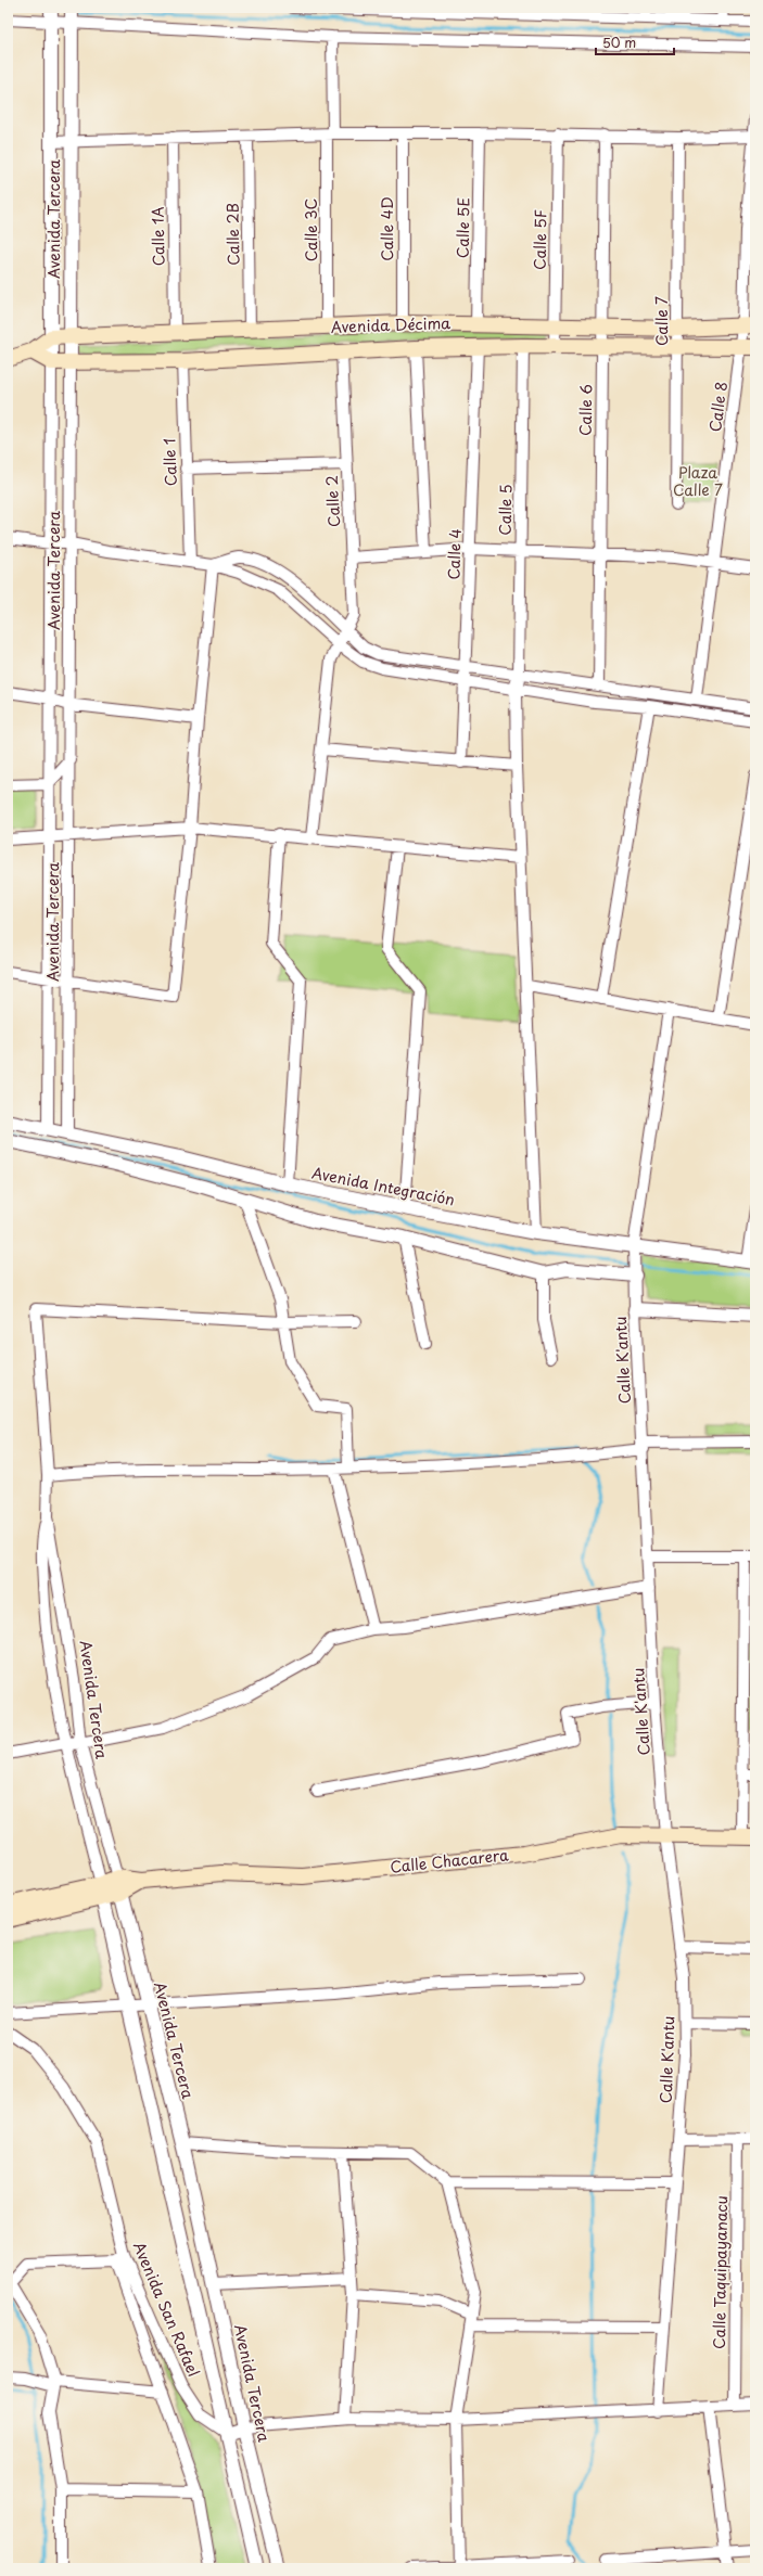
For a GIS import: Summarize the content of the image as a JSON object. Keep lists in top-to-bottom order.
{
  "streets": {
    "main road": ["Avenida Décima", "Calle Chacarera"],
    "street": [
      "Avenida Tercera",
      "Calle 5E",
      "Calle 4D",
      "Calle 3C",
      "Calle 2B",
      "Calle 1A",
      "Calle 5F",
      "Calle 7",
      "Calle 8",
      "Calle 6",
      "Calle 1",
      "Calle 2",
      "Calle 5",
      "Calle 4",
      "Avenida Integración",
      "Calle K'antu",
      "Calle Taquipayanacu",
      "Avenida San Rafael"
    ]
  },
  "crossings": [
    ["Avenida Tercera", "Avenida Décima"],
    ["Avenida Tercera", "Avenida Integración"],
    ["Avenida Tercera", "Avenida San Rafael"],
    ["Calle 5E", "Avenida Décima"],
    ["Calle 4D", "Avenida Décima"],
    ["Calle 3C", "Avenida Décima"],
    ["Calle 2B", "Avenida Décima"],
    ["Calle 1A", "Avenida Décima"],
    ["Calle 5F", "Avenida Décima"],
    ["Calle 7", "Avenida Décima"],
    ["Avenida Décima", "Calle 8"],
    ["Avenida Décima", "Calle 6"],
    ["Avenida Décima", "Calle 1"],
    ["Avenida Décima", "Calle 2"],
    ["Avenida Décima", "Calle 5"],
    ["Avenida Décima", "Calle 4"],
    ["Avenida Integración", "Calle K'antu"],
    ["Calle K'antu", "Calle Chacarera"]
  ],
  "parks": ["Plaza Calle 7"],
  "scale_bar": "50 m"
}
